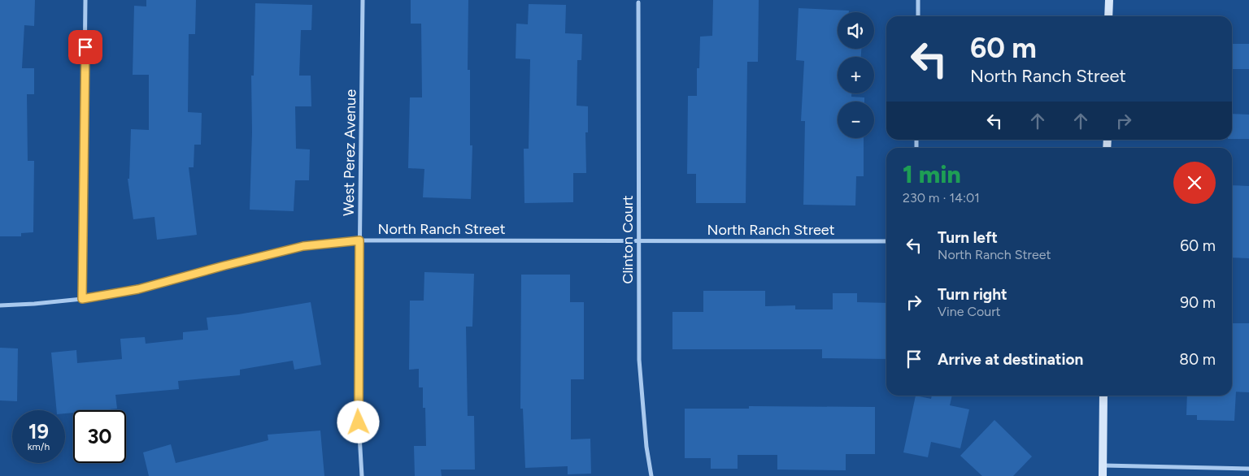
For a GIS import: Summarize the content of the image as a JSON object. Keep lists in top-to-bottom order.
{
  "streets": {
    "street": ["West Perez Avenue", "North Ranch Street", "Clinton Court"]
  },
  "crossings": [
    ["West Perez Avenue", "North Ranch Street"],
    ["North Ranch Street", "Clinton Court"]
  ],
  "page": {
    "map_buttons": ["+", "−"],
    "turn": ["60 m", "North Ranch Street"],
    "heading": ["1 min", "230 m · 14:01"],
    "list": [
      {
        "name": "Turn left",
        "note": "North Ranch Street",
        "value": "60 m"
      },
      {
        "name": "Turn right",
        "note": "Vine Court",
        "value": "90 m"
      },
      {
        "name": "Arrive at destination",
        "value": "80 m"
      }
    ],
    "speed": "19 km/h",
    "limit": "30"
  }
}
